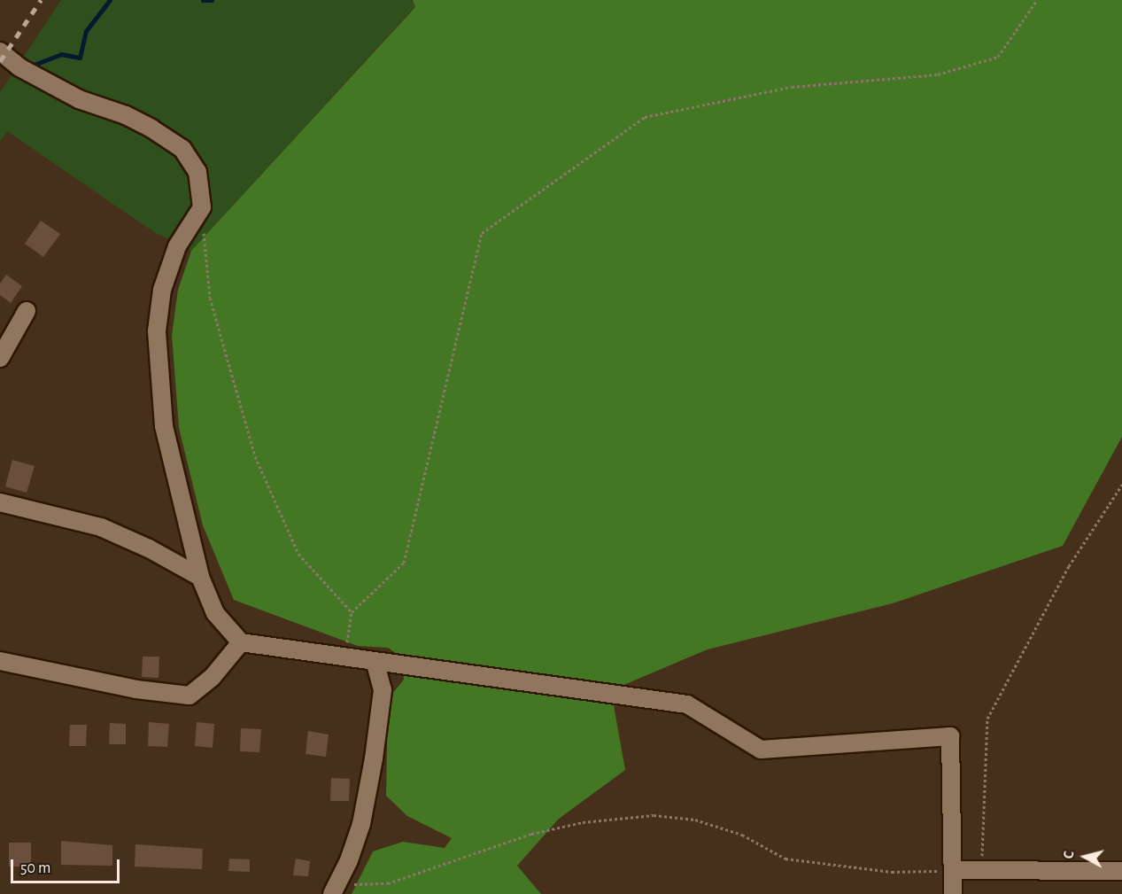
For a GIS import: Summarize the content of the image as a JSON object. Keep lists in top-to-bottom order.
{
  "scale_bar": "50 m",
  "north": "left"
}
